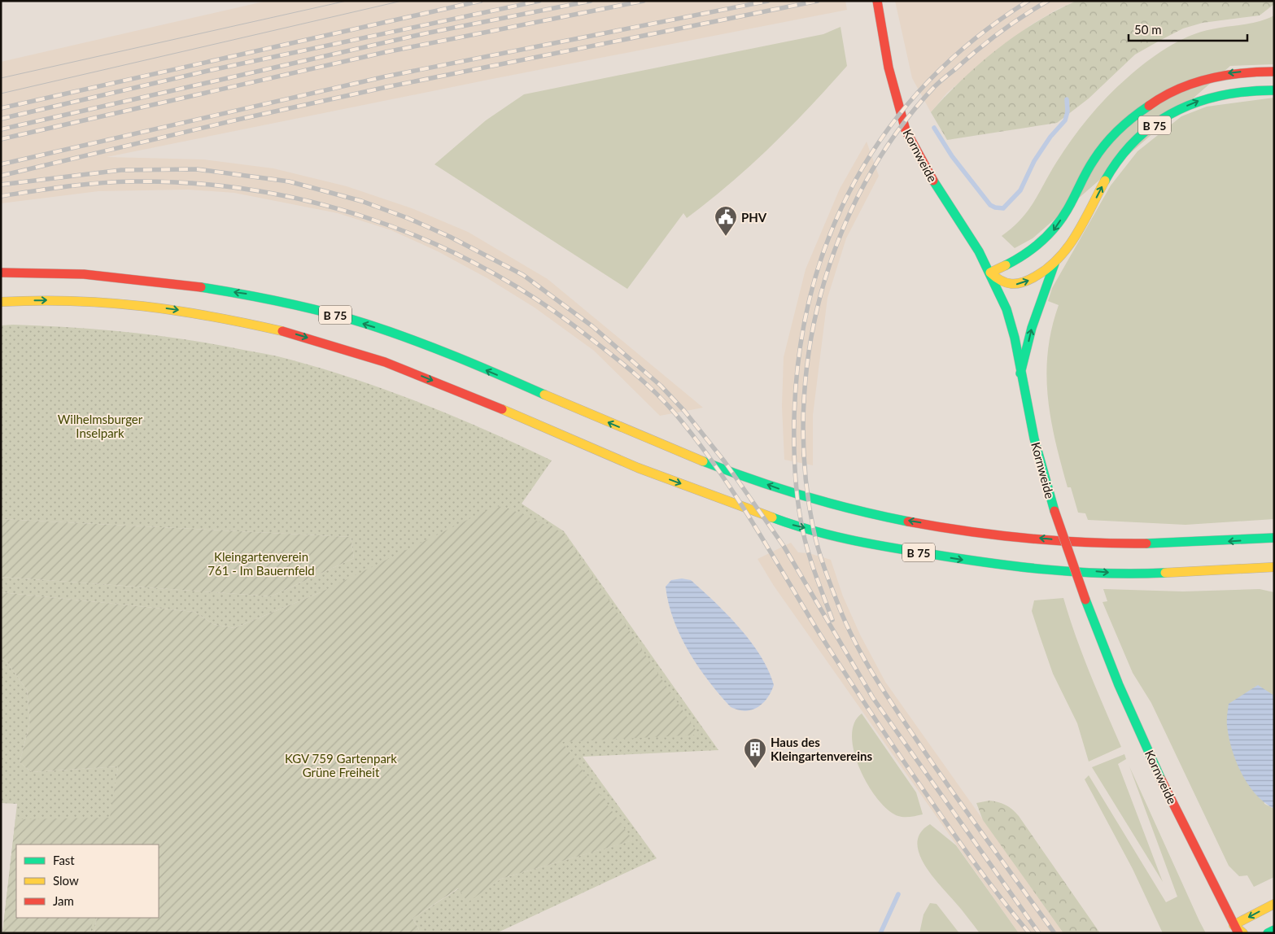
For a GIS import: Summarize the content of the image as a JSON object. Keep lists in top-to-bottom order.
{
  "streets": {
    "main road": ["B 75", "Kornweide"]
  },
  "crossings": [
    ["B 75", "Kornweide"]
  ],
  "parks": ["Wilhelmsburger Inselpark", "Kleingartenverein 761 - Im Bauernfeld", "KGV 759 Gartenpark Grüne Freiheit"],
  "places": {
    "public building": ["PHV"],
    "building": ["Haus des Kleingartenvereins"]
  },
  "legend": ["Fast", "Slow", "Jam"],
  "scale_bar": "50 m"
}
